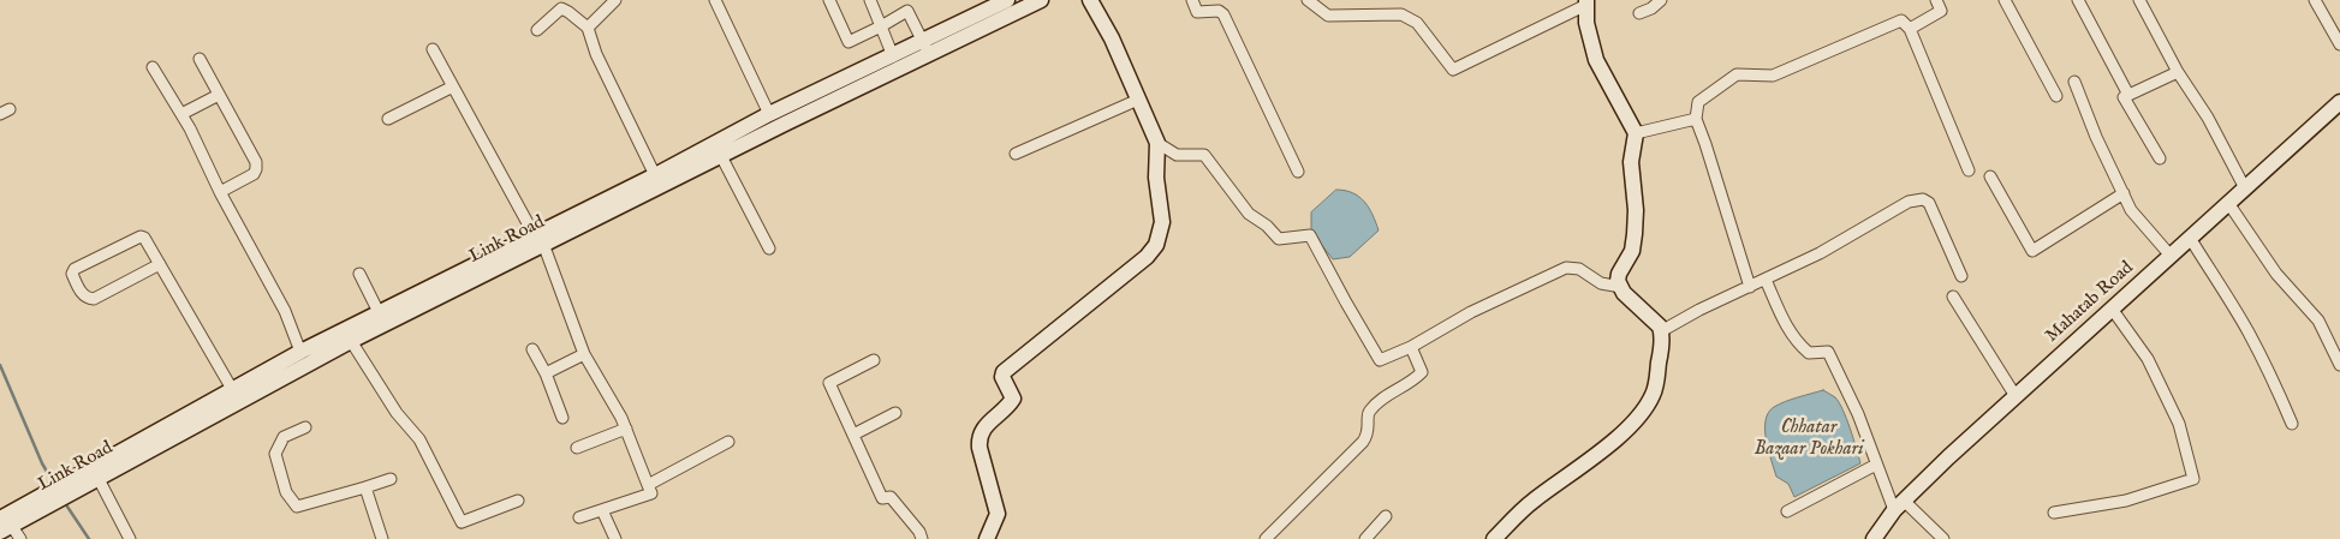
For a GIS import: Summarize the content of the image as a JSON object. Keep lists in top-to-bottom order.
{
  "streets": {
    "main road": ["Link Road", "Mahatab Road"]
  },
  "water": ["Chhatar Bazaar Pokhari"]
}
